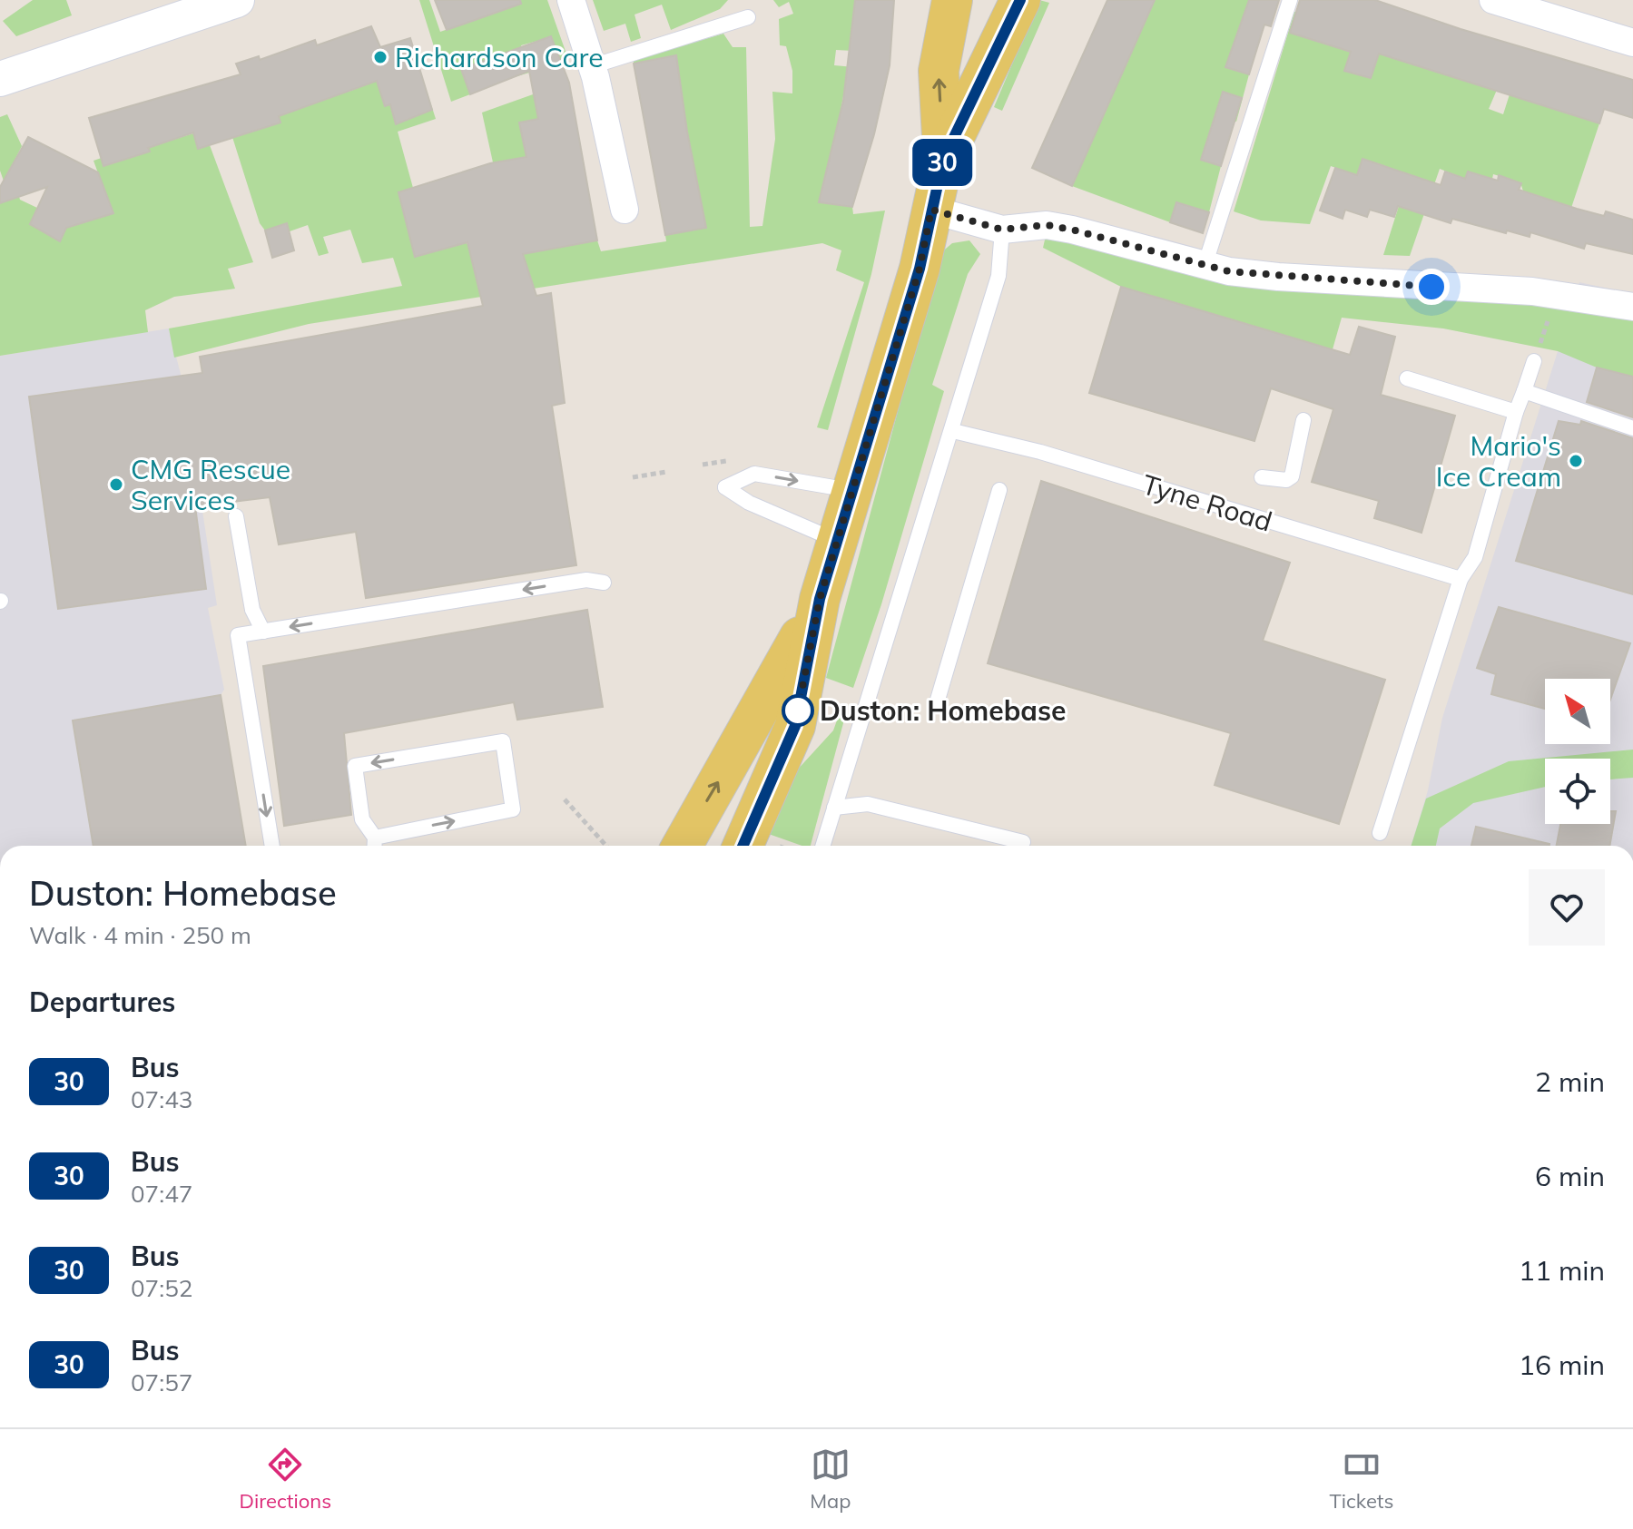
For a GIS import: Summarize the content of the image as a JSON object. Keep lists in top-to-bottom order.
{
  "streets": {
    "lane": ["Tyne Road"]
  },
  "places": [
    "Richardson Care",
    "Mario's Ice Cream",
    "CMG Rescue Services",
    "Duston: Homebase"
  ],
  "lines": ["bus line 30"],
  "north": "top left",
  "page": {
    "on_map": "30",
    "heading": [
      ["Duston: Homebase", "Walk · 4 min · 250 m"],
      "Departures"
    ],
    "list": [
      {
        "mark": "30",
        "name": "Bus",
        "note": "07:43",
        "value": "2 min"
      },
      {
        "mark": "30",
        "name": "Bus",
        "note": "07:47",
        "value": "6 min"
      },
      {
        "mark": "30",
        "name": "Bus",
        "note": "07:52",
        "value": "11 min"
      },
      {
        "mark": "30",
        "name": "Bus",
        "note": "07:57",
        "value": "16 min"
      }
    ],
    "tabs": ["Directions", "Map", "Tickets"]
  }
}
